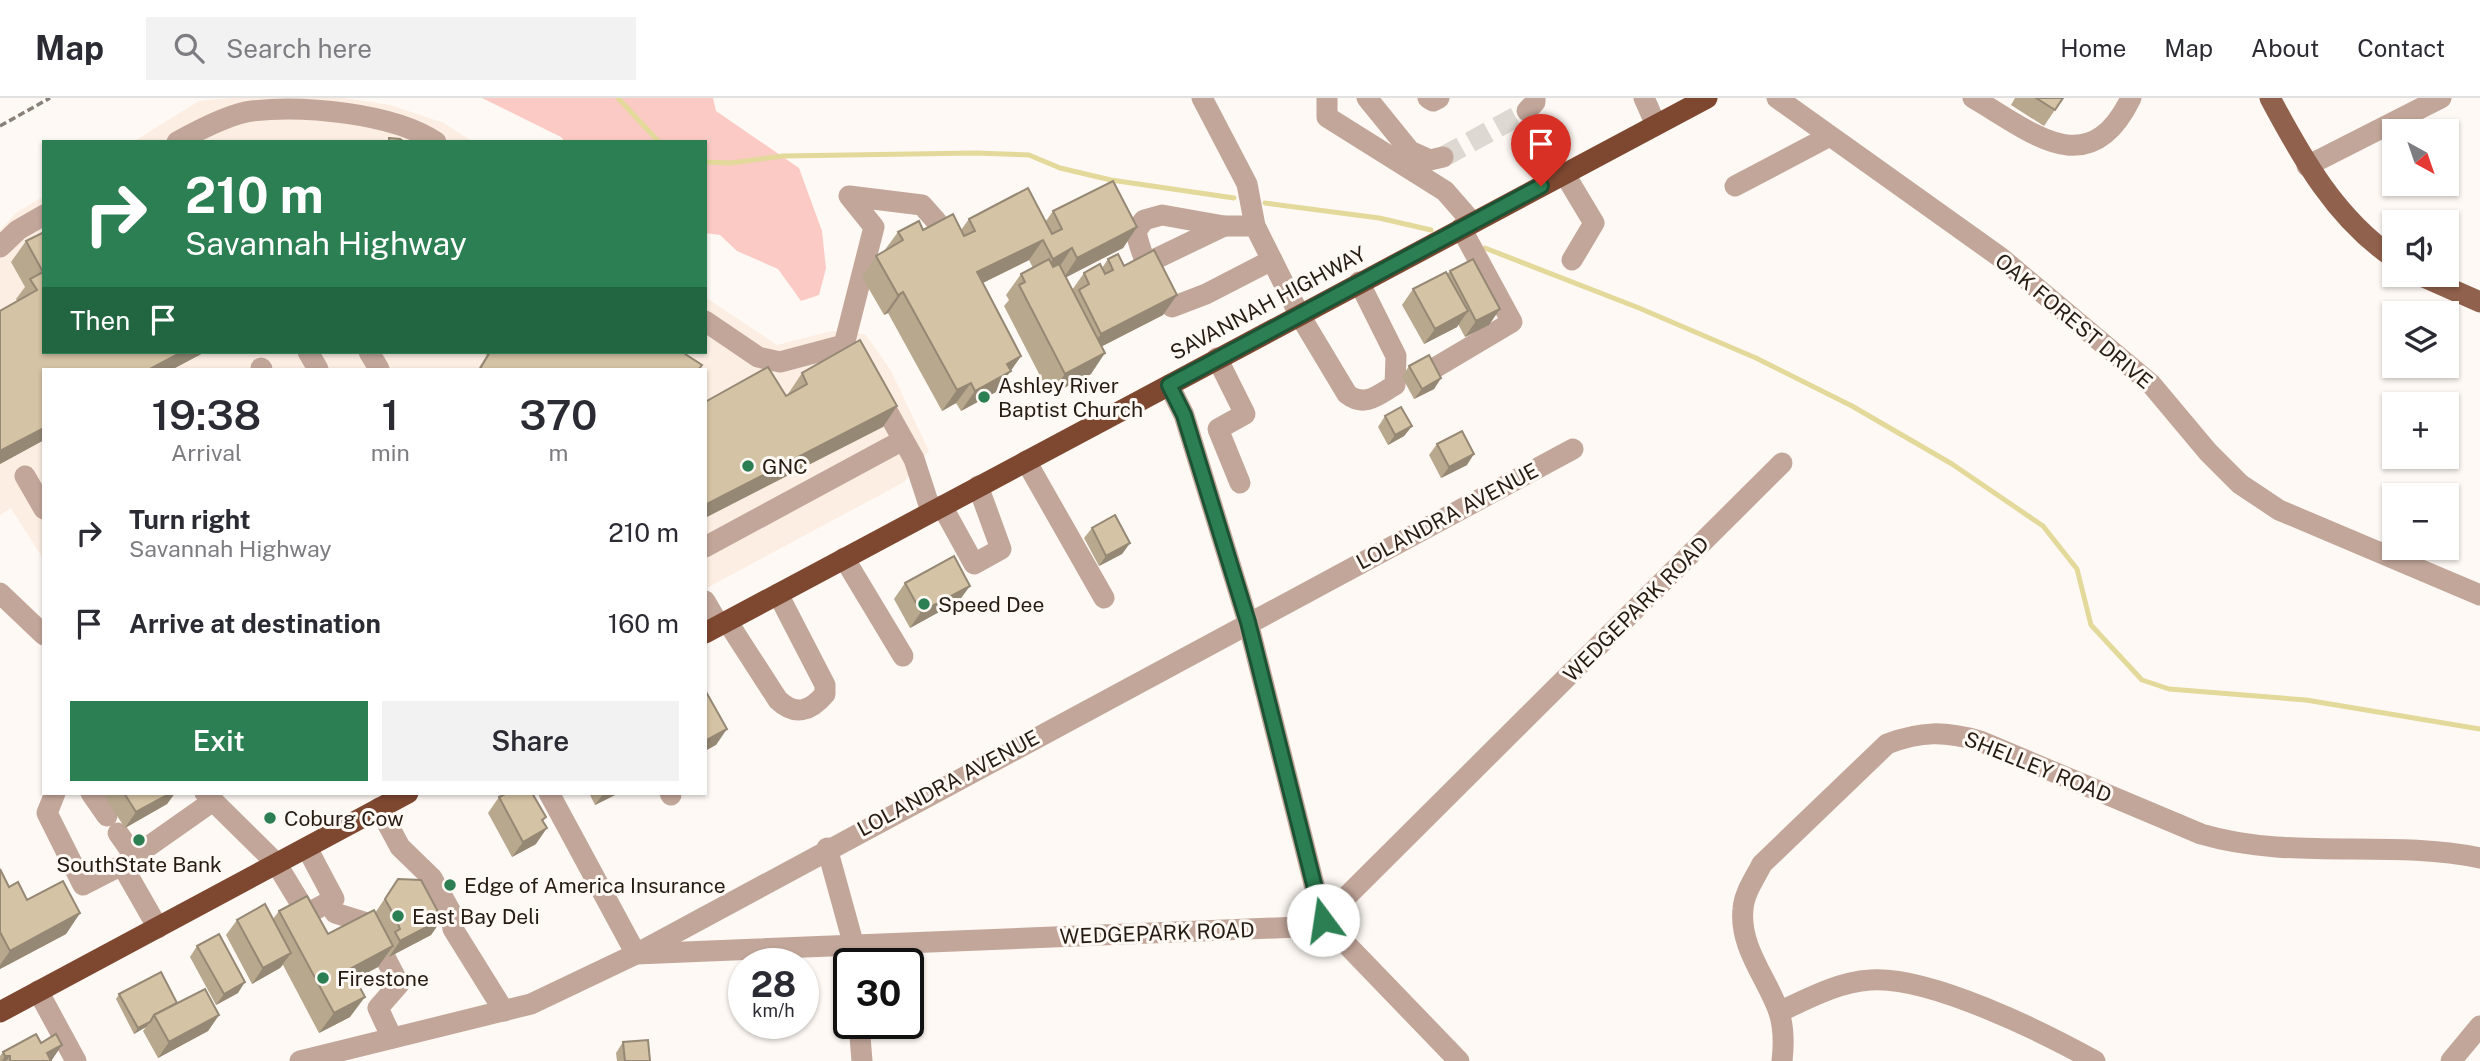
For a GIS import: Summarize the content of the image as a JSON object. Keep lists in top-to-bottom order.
{
  "streets": {
    "highway": ["SAVANNAH HIGHWAY"],
    "street": [
      "OAK FOREST DRIVE",
      "LOLANDRA AVENUE",
      "WEDGEPARK ROAD",
      "SHELLEY ROAD"
    ]
  },
  "crossings": [
    ["LOLANDRA AVENUE", "WEDGEPARK ROAD"]
  ],
  "places": [
    "Ashley River Baptist Church",
    "GNC",
    "Speed Dee",
    "Coburg Cow",
    "SouthState Bank",
    "Edge of America Insurance",
    "East Bay Deli",
    "Firestone"
  ],
  "north": "bottom right",
  "page": {
    "header": "Map",
    "search": "Search here",
    "nav": [
      "Home",
      "Map",
      "About",
      "Contact"
    ],
    "map_buttons": ["+", "−"],
    "turn": ["210 m", "Savannah Highway"],
    "then": "Then",
    "eta": [
      "19:38",
      "Arrival",
      "1",
      "min",
      "370",
      "m"
    ],
    "list": [
      {
        "name": "Turn right",
        "note": "Savannah Highway",
        "value": "210 m"
      },
      {
        "name": "Arrive at destination",
        "value": "160 m"
      }
    ],
    "buttons": ["Exit", "Share"],
    "speed": "28 km/h",
    "limit": "30"
  }
}
